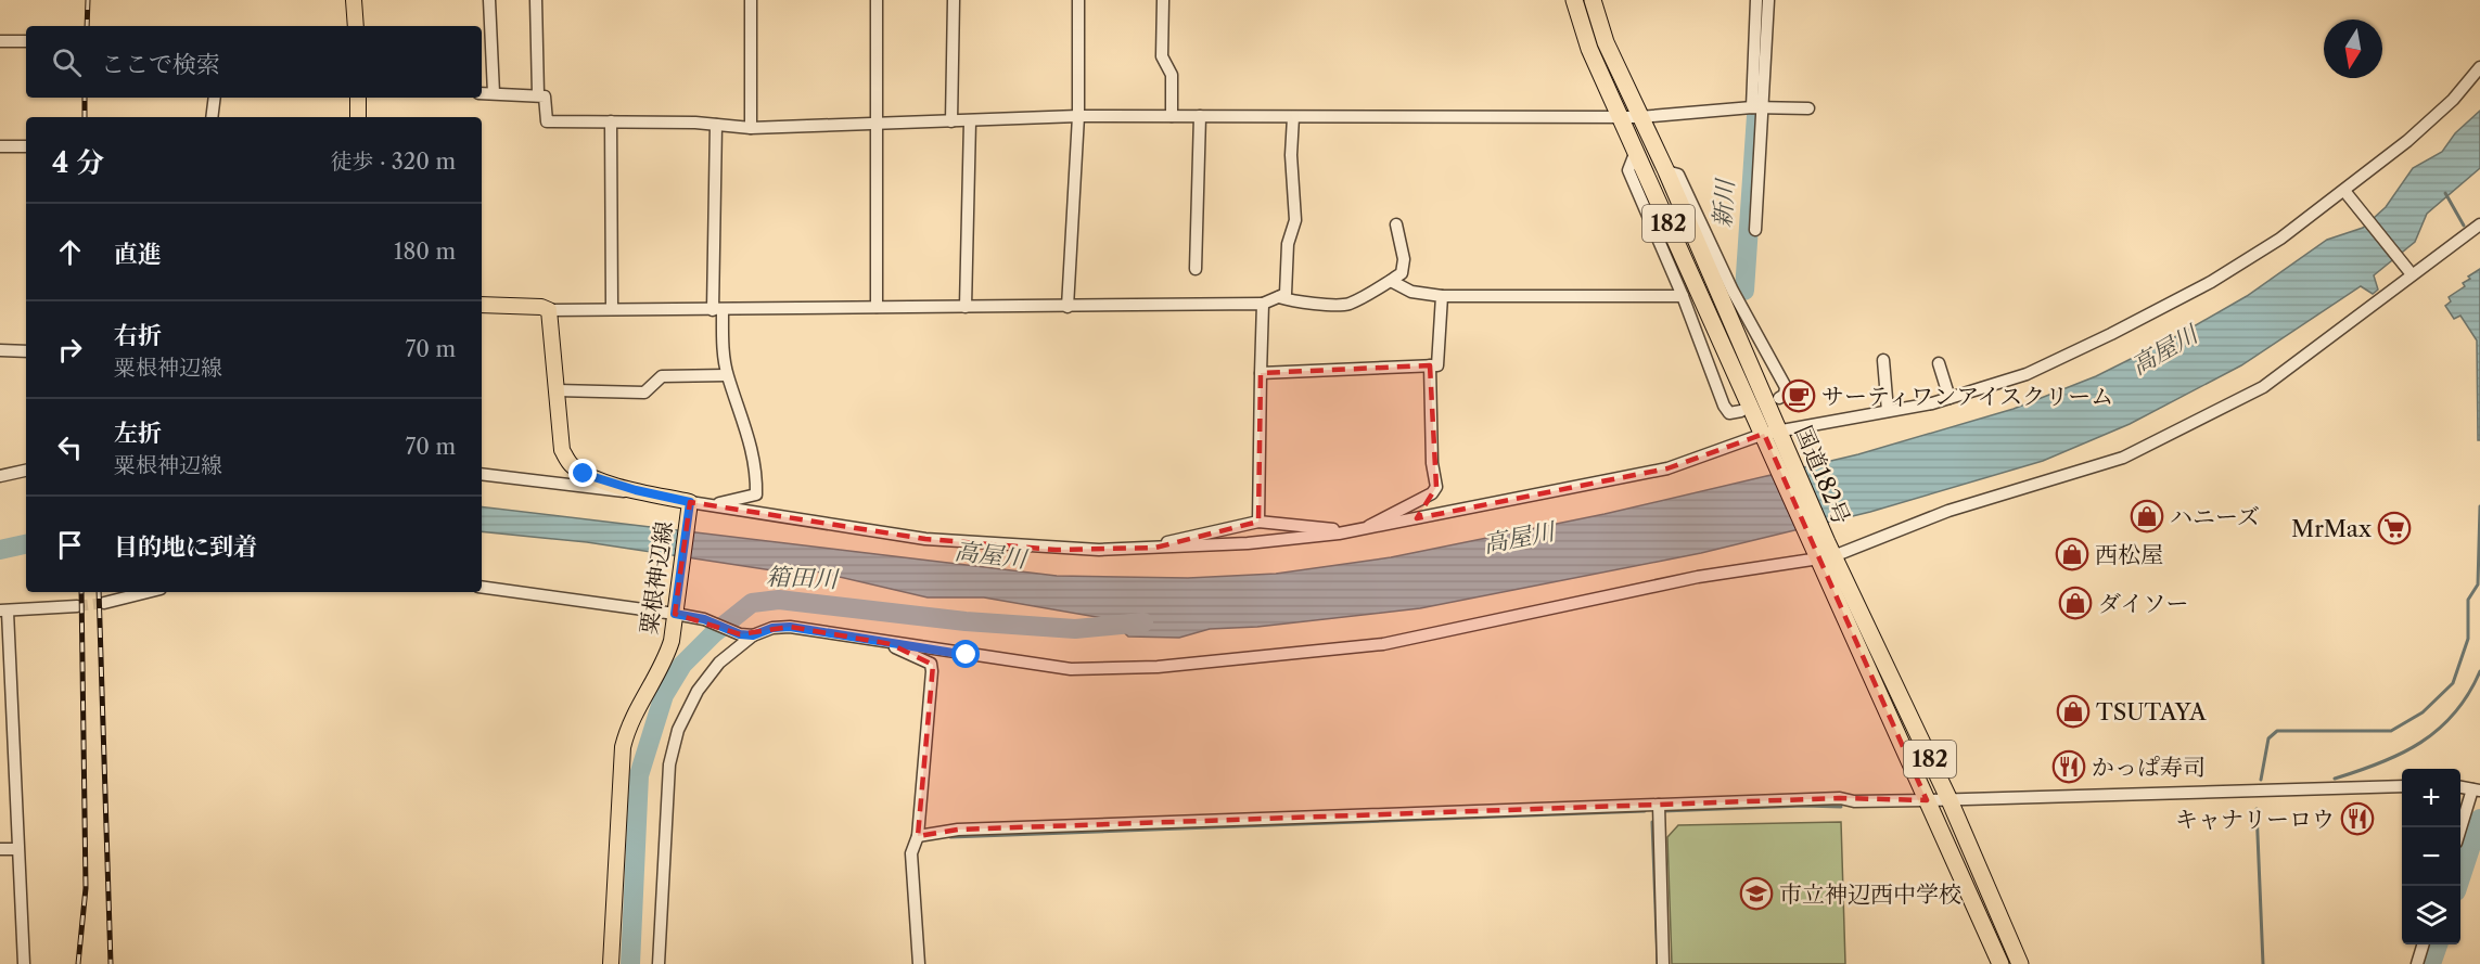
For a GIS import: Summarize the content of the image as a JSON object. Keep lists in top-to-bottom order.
{
  "streets": {
    "highway": ["182", "国道182号"],
    "main road": ["粟根神辺線"]
  },
  "water": ["新川", "高屋川", "箱田川"],
  "places": {
    "cafe": ["サーティワンアイスクリーム"],
    "shop": [
      "ハニーズ",
      "西松屋",
      "ダイソー",
      "TSUTAYA"
    ],
    "supermarket": ["MrMax"],
    "restaurant": ["かっぱ寿司", "キャナリーロウ"],
    "school or university": ["市立神辺西中学校"]
  },
  "north": "bottom",
  "page": {
    "search": "ここで検索",
    "heading": ["4 分", "徒歩 · 320 m"],
    "list": [
      ["直進", "180 m"],
      ["右折", "粟根神辺線", "70 m"],
      ["左折", "粟根神辺線", "70 m"],
      "目的地に到着"
    ],
    "map_buttons": ["+", "−"]
  }
}
